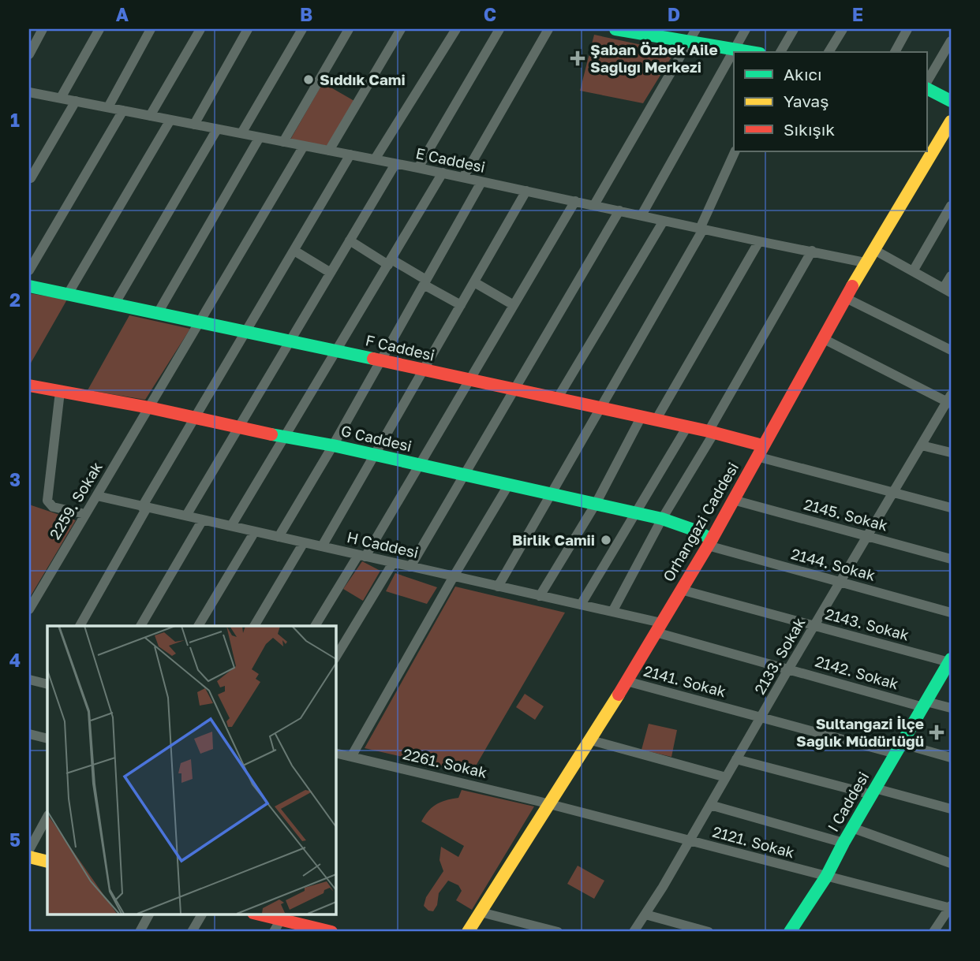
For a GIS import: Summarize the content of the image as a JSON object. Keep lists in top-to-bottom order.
{
  "streets": {
    "street": [
      "E Caddesi",
      "F Caddesi",
      "G Caddesi",
      "2259. Sokak",
      "2145. Sokak",
      "Orhangazi Caddesi",
      "H Caddesi",
      "2144. Sokak",
      "2143. Sokak",
      "2133. Sokak",
      "2142. Sokak",
      "2141. Sokak",
      "2261. Sokak",
      "I Caddesi",
      "2121. Sokak"
    ]
  },
  "crossings": [
    ["E Caddesi", "2259. Sokak"],
    ["E Caddesi", "Orhangazi Caddesi"],
    ["F Caddesi", "2259. Sokak"],
    ["F Caddesi", "Orhangazi Caddesi"],
    ["G Caddesi", "2259. Sokak"],
    ["G Caddesi", "Orhangazi Caddesi"],
    ["G Caddesi", "2144. Sokak"],
    ["2259. Sokak", "H Caddesi"],
    ["2145. Sokak", "Orhangazi Caddesi"],
    ["2145. Sokak", "2133. Sokak"],
    ["Orhangazi Caddesi", "H Caddesi"],
    ["Orhangazi Caddesi", "2144. Sokak"],
    ["Orhangazi Caddesi", "2143. Sokak"],
    ["Orhangazi Caddesi", "2142. Sokak"],
    ["Orhangazi Caddesi", "2141. Sokak"],
    ["Orhangazi Caddesi", "2261. Sokak"],
    ["Orhangazi Caddesi", "2121. Sokak"],
    ["H Caddesi", "2142. Sokak"],
    ["2144. Sokak", "2133. Sokak"],
    ["2143. Sokak", "2133. Sokak"],
    ["2143. Sokak", "I Caddesi"],
    ["2133. Sokak", "2142. Sokak"],
    ["2133. Sokak", "2141. Sokak"],
    ["2133. Sokak", "2121. Sokak"],
    ["2142. Sokak", "I Caddesi"],
    ["2141. Sokak", "I Caddesi"],
    ["2261. Sokak", "2121. Sokak"],
    ["I Caddesi", "2121. Sokak"]
  ],
  "places": {
    "health": ["Şaban Özbek Aile Sağlığı Merkezi", "Sultangazi İlçe Sağlık Müdürlüğü"],
    "other": ["Sıddık Cami", "Birlik Camii"]
  },
  "legend": ["Akıcı", "Yavaş", "Sıkışık"],
  "grid": {
    "columns": [
      "A",
      "B",
      "C",
      "D",
      "E"
    ],
    "rows": [
      "1",
      "2",
      "3",
      "4",
      "5"
    ]
  }
}
